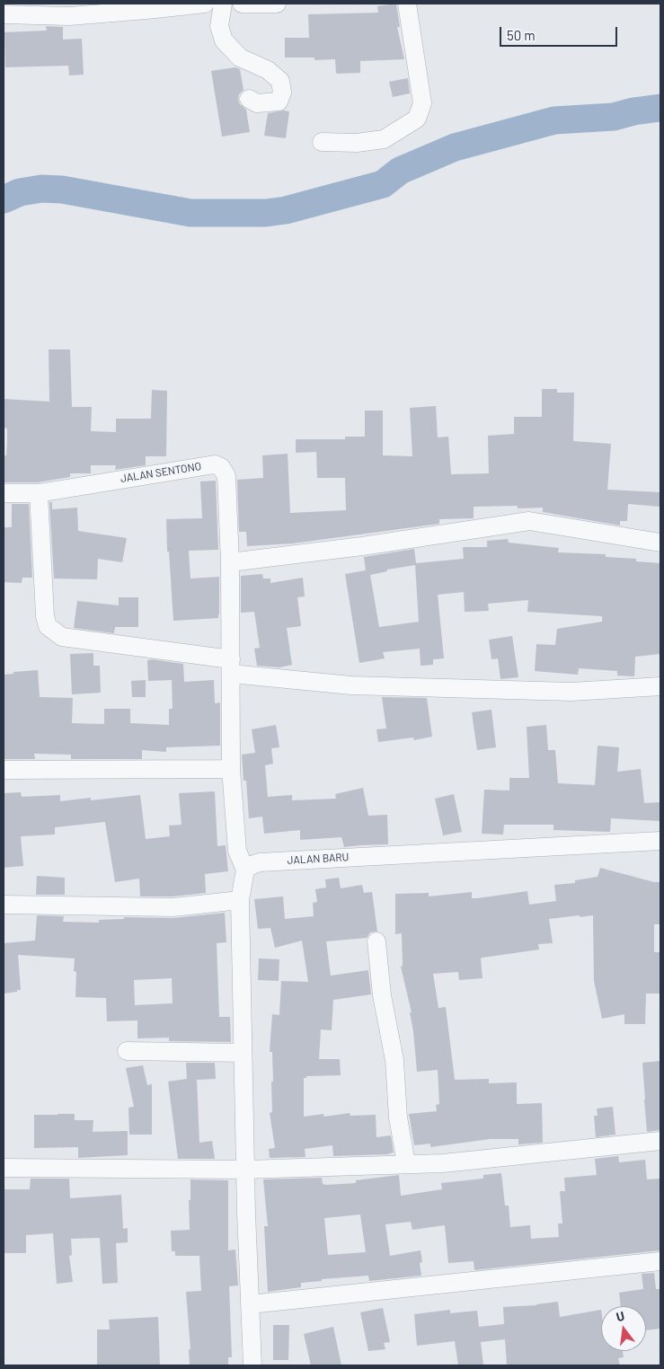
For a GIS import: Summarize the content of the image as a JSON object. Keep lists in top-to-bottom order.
{
  "streets": {
    "street": ["JALAN SENTONO", "JALAN BARU"]
  },
  "crossings": [
    ["JALAN SENTONO", "JALAN BARU"]
  ],
  "scale_bar": "50 m",
  "north": "top"
}
